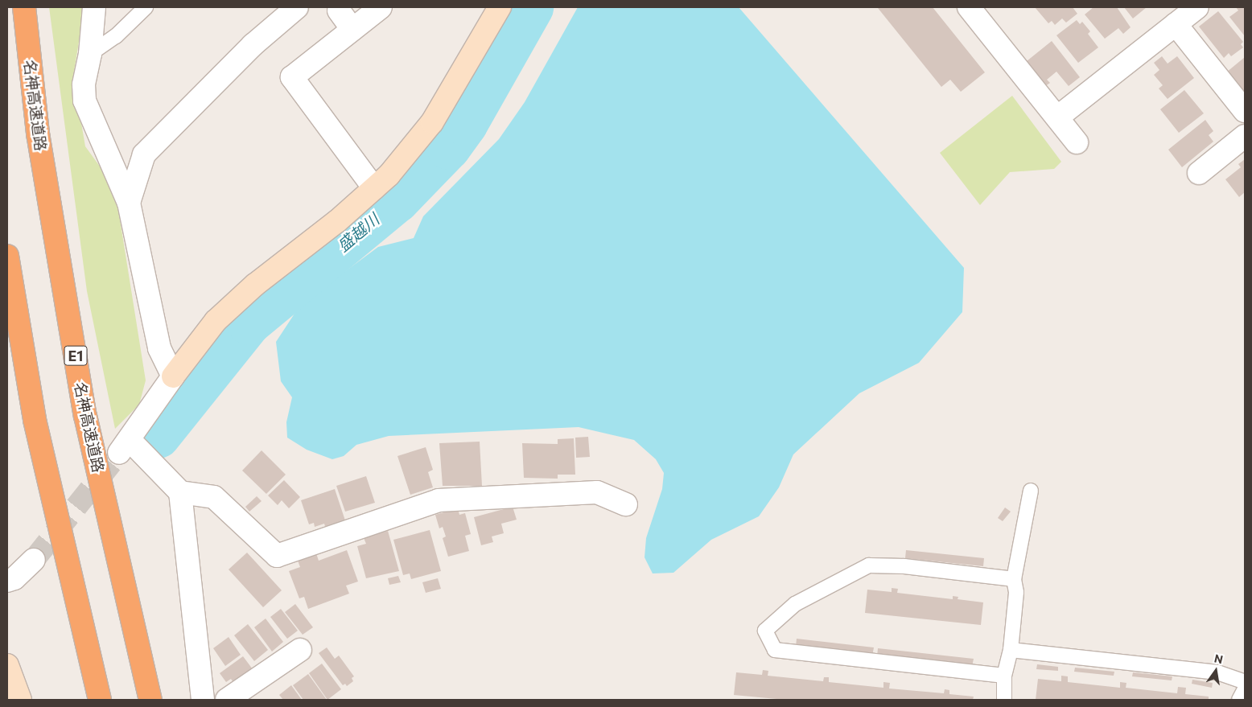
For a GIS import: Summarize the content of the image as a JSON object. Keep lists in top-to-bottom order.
{
  "streets": {
    "highway": ["名神高速道路", "E1"]
  },
  "water": ["盛越川"],
  "north": "top"
}
